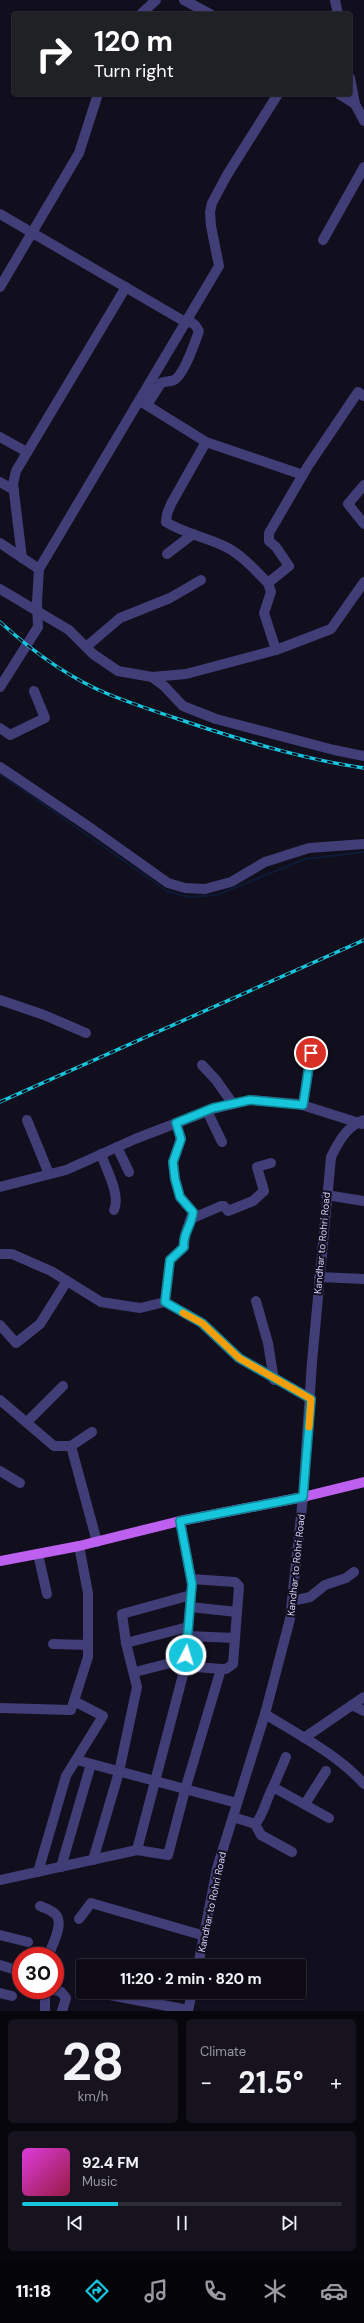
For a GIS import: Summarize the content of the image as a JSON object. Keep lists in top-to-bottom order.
{
  "streets": {
    "street": ["Kandhar to Rohri Road"]
  },
  "page": {
    "turn": ["120 m", "Turn right"],
    "limit": "30",
    "trip": "11:20 · 2 min · 820 m",
    "tile": [
      ["28", "km/h"],
      "Climate"
    ],
    "heat": ["−", "21.5°", "+"],
    "song": ["92.4 FM", "Music"],
    "tabs": "11:18"
  }
}
